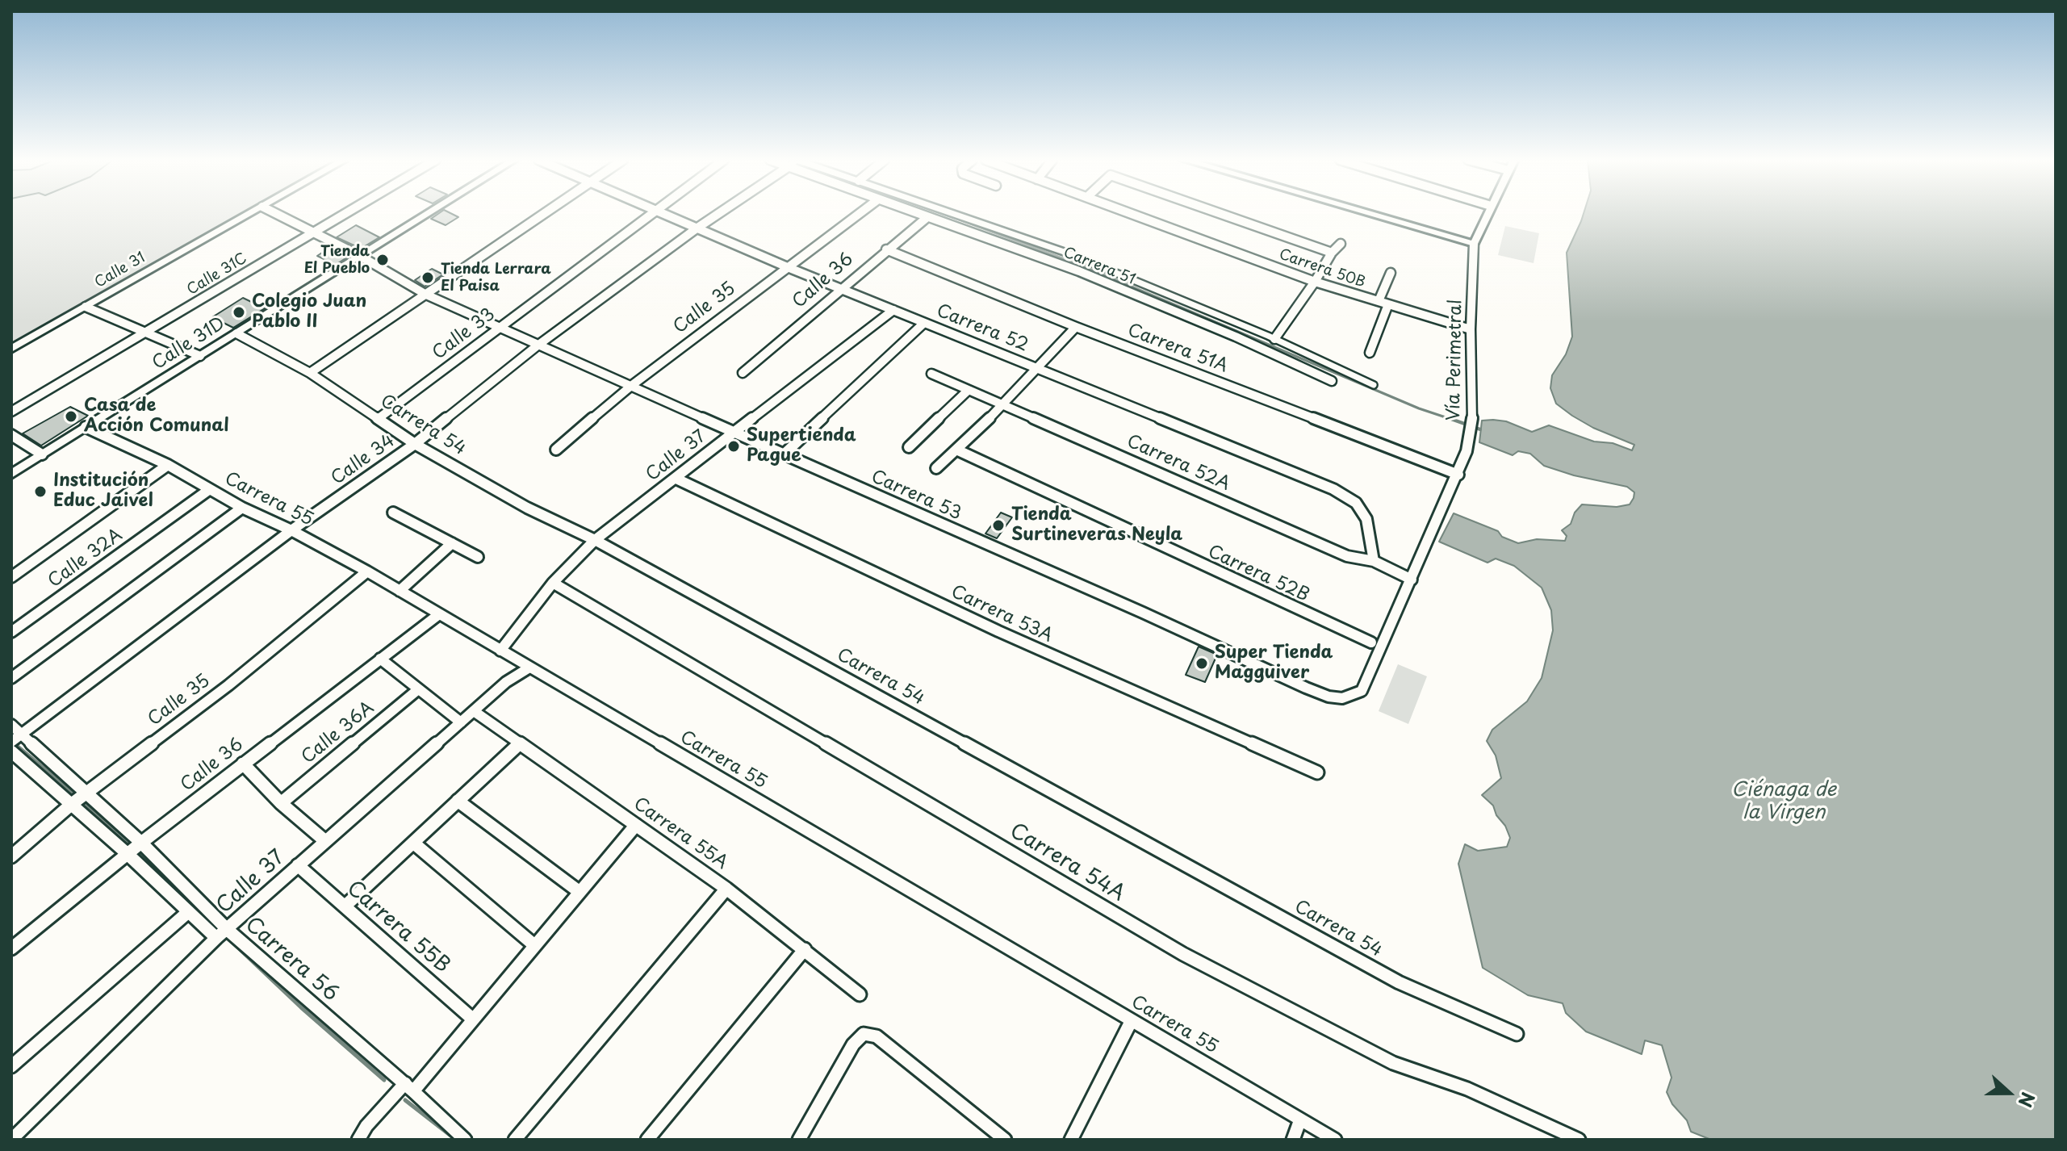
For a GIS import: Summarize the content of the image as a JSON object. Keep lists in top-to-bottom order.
{
  "streets": {
    "street": [
      "Carrera 51",
      "Carrera 50B",
      "Calle 31",
      "Calle 31C",
      "Calle 36",
      "Calle 35",
      "Carrera 52",
      "Calle 33",
      "Calle 31D",
      "Carrera 51A",
      "Vía Perimetral",
      "Carrera 54",
      "Calle 37",
      "Calle 34",
      "Carrera 52A",
      "Carrera 53",
      "Carrera 55",
      "Calle 32A",
      "Carrera 52B",
      "Carrera 53A",
      "Calle 36A",
      "Carrera 55A",
      "Carrera 54A",
      "Carrera 55B",
      "Carrera 56"
    ]
  },
  "crossings": [
    ["Carrera 51", "Calle 36"],
    ["Carrera 50B", "Vía Perimetral"],
    ["Calle 31C", "Carrera 53"],
    ["Calle 36", "Carrera 52"],
    ["Calle 36", "Carrera 51A"],
    ["Calle 36", "Carrera 55"],
    ["Calle 36", "Carrera 56"],
    ["Calle 35", "Carrera 52"],
    ["Calle 35", "Carrera 53"],
    ["Calle 35", "Carrera 55"],
    ["Calle 35", "Carrera 56"],
    ["Carrera 52", "Calle 37"],
    ["Carrera 52", "Calle 34"],
    ["Carrera 52", "Carrera 52A"],
    ["Calle 33", "Carrera 54"],
    ["Calle 33", "Carrera 53"],
    ["Calle 31D", "Carrera 54"],
    ["Calle 31D", "Carrera 53"],
    ["Calle 31D", "Carrera 55"],
    ["Carrera 51A", "Vía Perimetral"],
    ["Vía Perimetral", "Carrera 52A"],
    ["Vía Perimetral", "Carrera 53"],
    ["Vía Perimetral", "Carrera 52B"],
    ["Carrera 54", "Calle 37"],
    ["Carrera 54", "Calle 34"],
    ["Calle 37", "Carrera 53"],
    ["Calle 37", "Carrera 55"],
    ["Calle 37", "Carrera 53A"],
    ["Calle 37", "Carrera 55A"],
    ["Calle 37", "Carrera 54A"],
    ["Calle 37", "Carrera 55B"],
    ["Calle 37", "Carrera 56"],
    ["Calle 34", "Carrera 53"],
    ["Calle 34", "Carrera 55"],
    ["Calle 34", "Carrera 56"],
    ["Carrera 55", "Calle 32A"]
  ],
  "water": ["Ciénaga de la Virgen"],
  "places": [
    "Tienda El Pueblo",
    "Tienda Lerrara El Paisa",
    "Colegio Juan Pablo II",
    "Casa de Acción Comunal",
    "Supertienda Pague",
    "Institución Educ Jaivel",
    "Tienda Surtineveras Neyla",
    "Super Tienda Magguiver"
  ],
  "north": "right"
}
